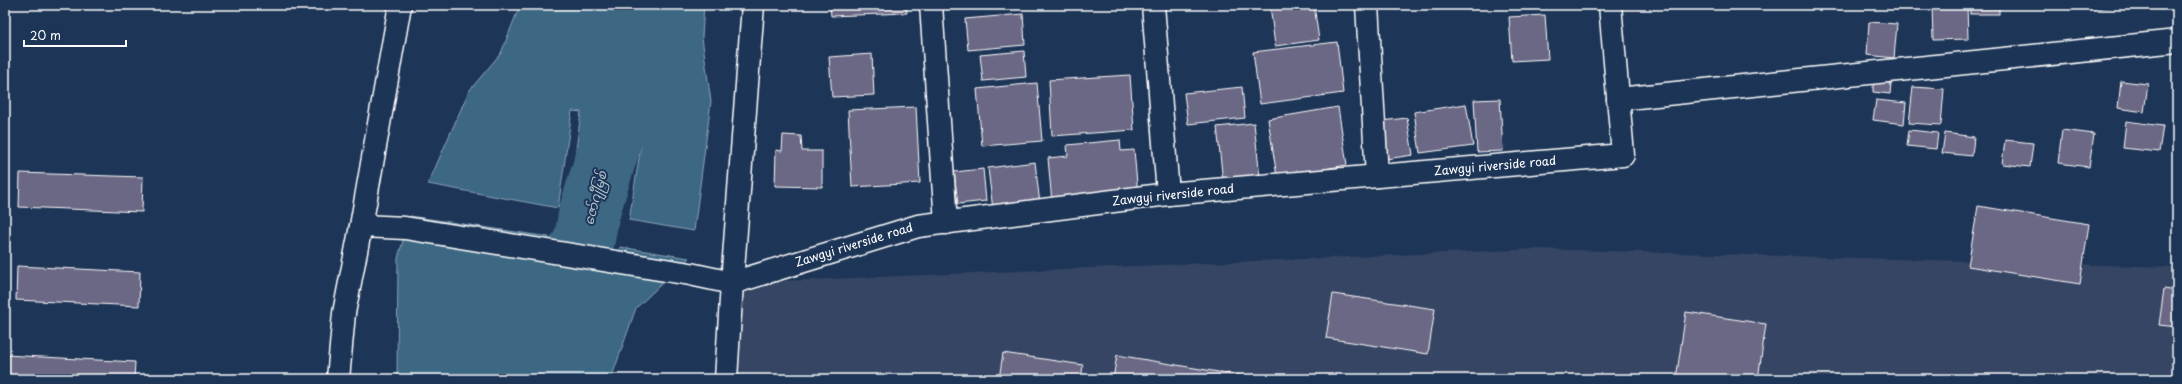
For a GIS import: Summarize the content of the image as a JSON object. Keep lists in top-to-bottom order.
{
  "streets": {
    "street": ["Zawgyi riverside road"]
  },
  "water": ["ဇော်ဂျီမြစ်"],
  "scale_bar": "20 m"
}
